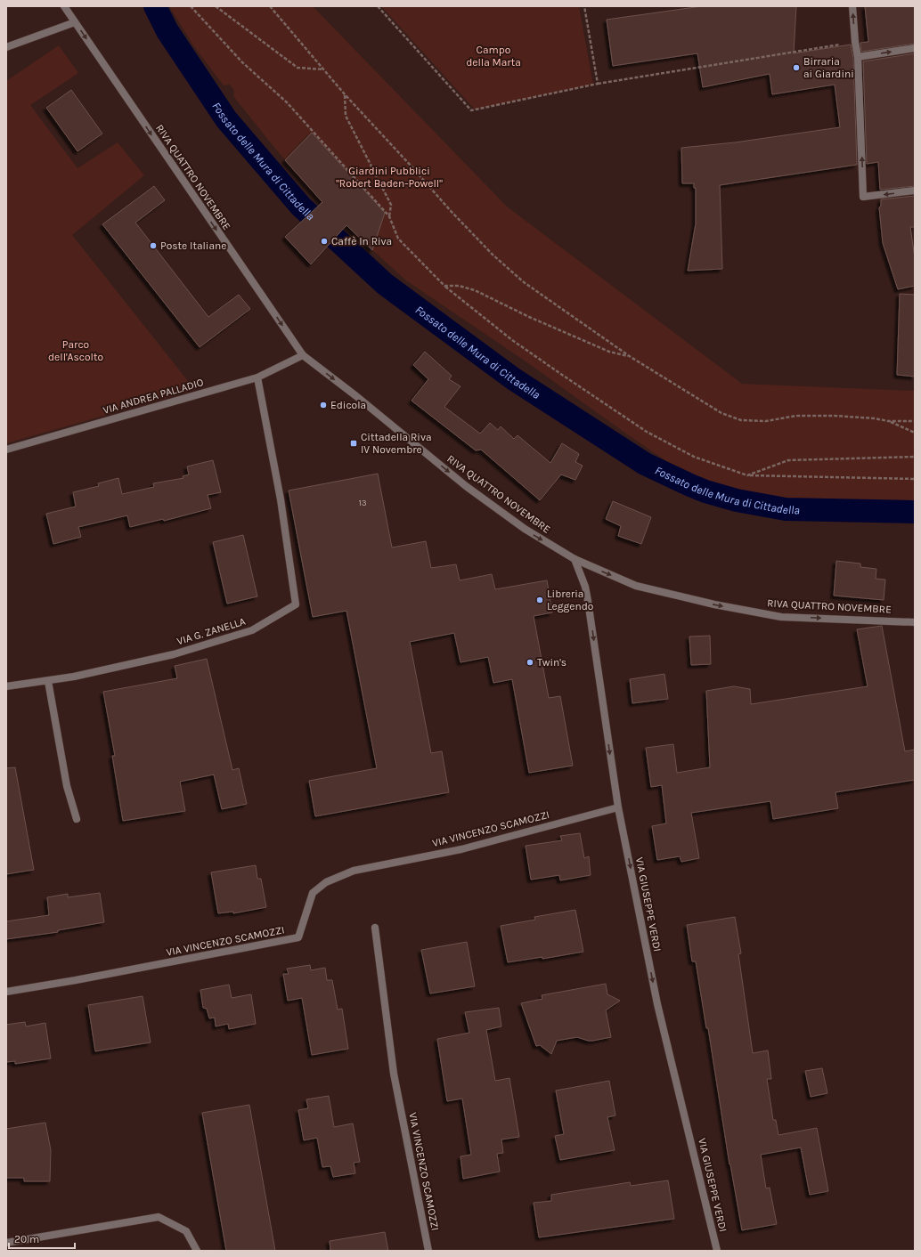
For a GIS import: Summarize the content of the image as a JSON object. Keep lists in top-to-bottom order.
{
  "streets": {
    "street": [
      "RIVA QUATTRO NOVEMBRE",
      "VIA ANDREA PALLADIO",
      "VIA G. ZANELLA",
      "VIA VINCENZO SCAMOZZI",
      "VIA GIUSEPPE VERDI"
    ]
  },
  "crossings": [
    ["RIVA QUATTRO NOVEMBRE", "VIA ANDREA PALLADIO"],
    ["RIVA QUATTRO NOVEMBRE", "VIA GIUSEPPE VERDI"],
    ["VIA ANDREA PALLADIO", "VIA G. ZANELLA"],
    ["VIA VINCENZO SCAMOZZI", "VIA GIUSEPPE VERDI"]
  ],
  "one_way": ["RIVA QUATTRO NOVEMBRE", "VIA GIUSEPPE VERDI"],
  "water": ["Fossato delle Mura di Cittadella"],
  "parks": ["Campo della Marta", "Giardini Pubblici \"Robert Baden-Powell\"", "Parco dell'Ascolto"],
  "places": {
    "other": [
      "Birraria ai Giardini",
      "Caffè In Riva",
      "Poste Italiane",
      "Edicola",
      "Libreria Leggendo",
      "Twin's"
    ],
    "transit": ["Cittadella Riva IV Novembre"]
  },
  "house_numbers": ["13"],
  "scale_bar": "20 m"
}
